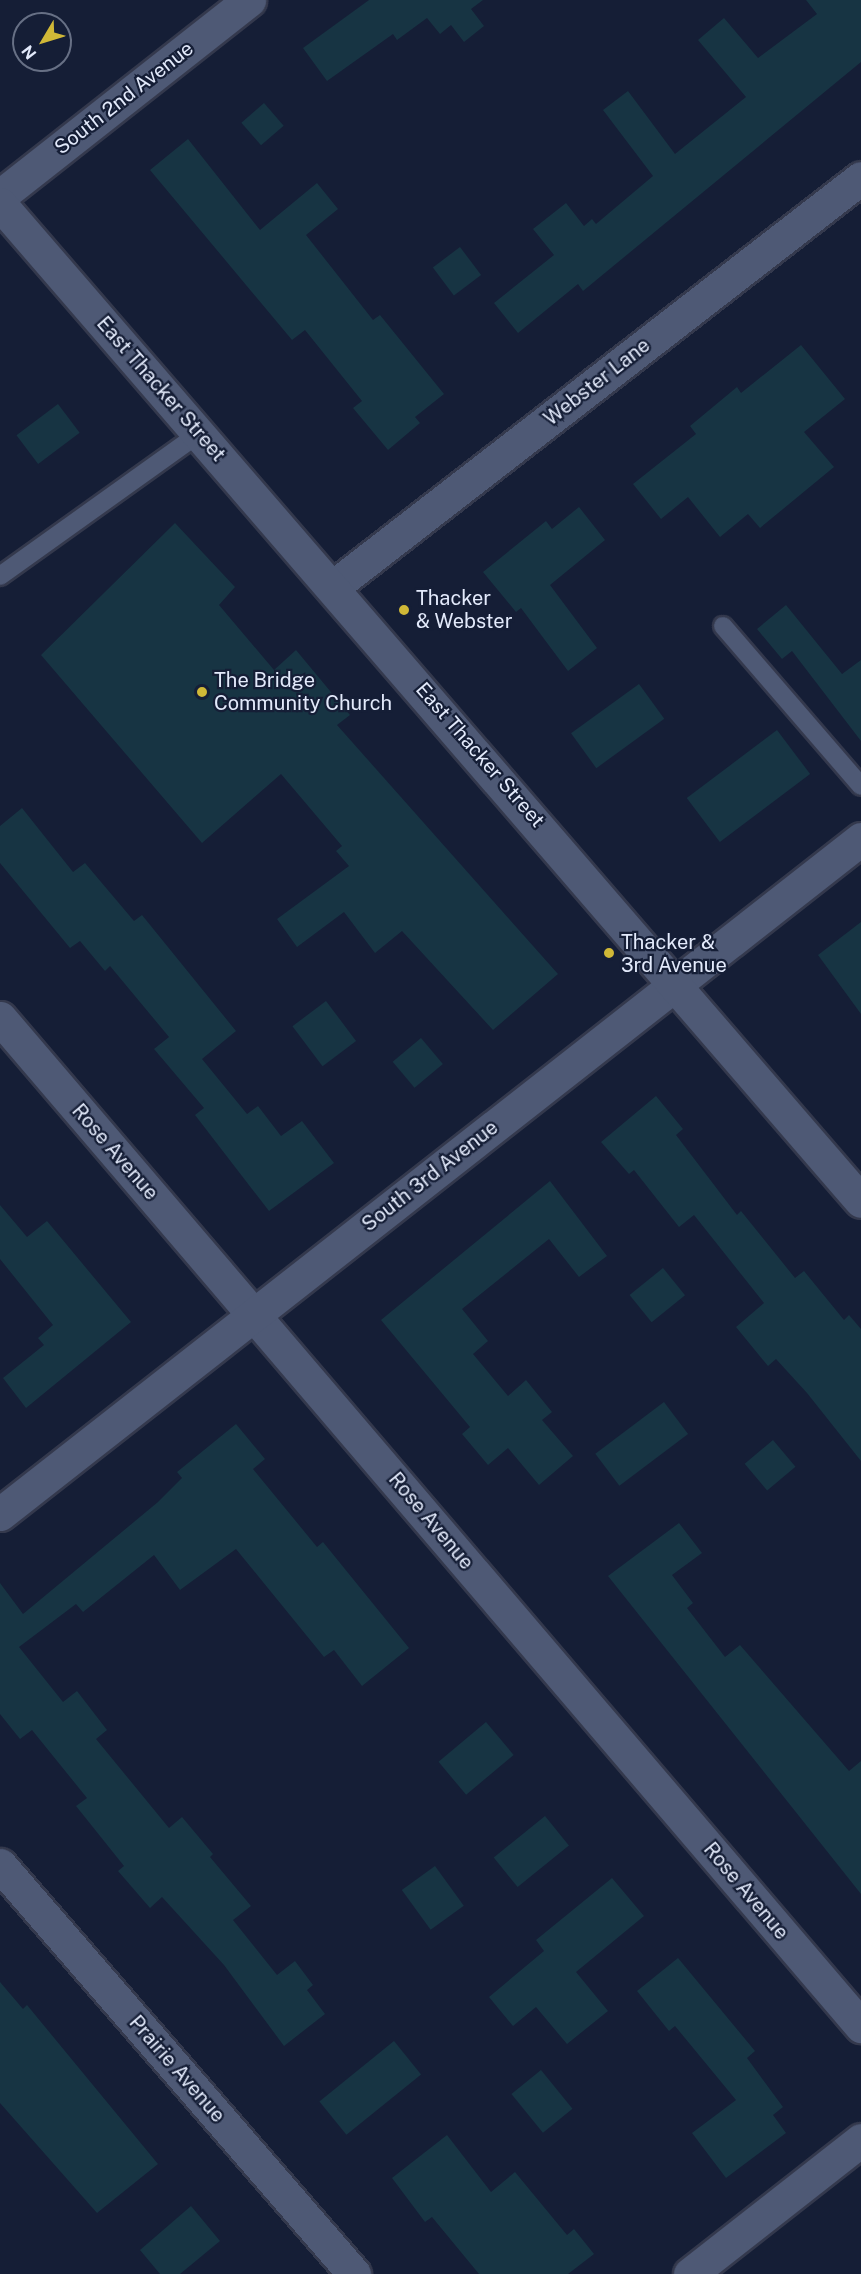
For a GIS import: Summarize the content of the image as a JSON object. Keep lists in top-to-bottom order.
{
  "streets": {
    "street": [
      "South 2nd Avenue",
      "Webster Lane",
      "East Thacker Street",
      "Rose Avenue",
      "South 3rd Avenue",
      "Prairie Avenue"
    ]
  },
  "crossings": [
    ["Webster Lane", "East Thacker Street"],
    ["East Thacker Street", "South 3rd Avenue"],
    ["Rose Avenue", "South 3rd Avenue"]
  ],
  "places": ["Thacker & Webster", "The Bridge Community Church", "Thacker & 3rd Avenue"],
  "north": "bottom left"
}
